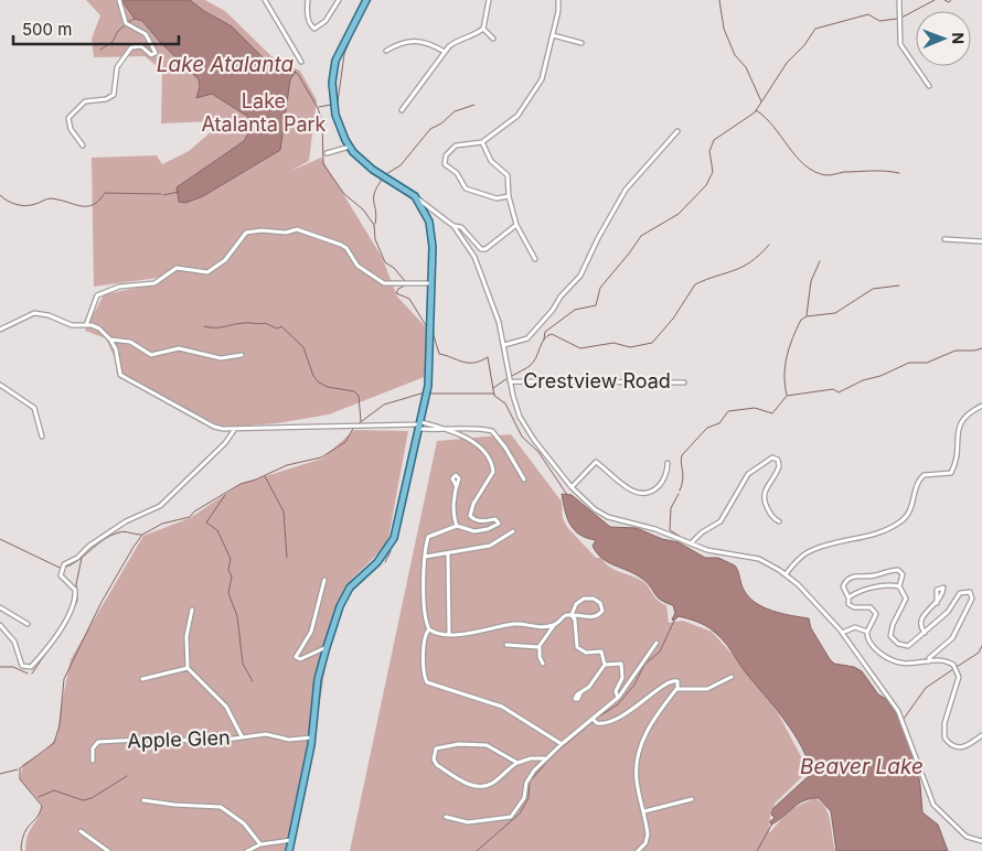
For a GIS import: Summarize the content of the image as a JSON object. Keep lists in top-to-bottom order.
{
  "streets": {
    "street": ["Crestview Road", "Apple Glen"]
  },
  "water": ["Lake Atalanta", "Beaver Lake"],
  "parks": ["Lake Atalanta Park"],
  "scale_bar": "500 m",
  "north": "right"
}
